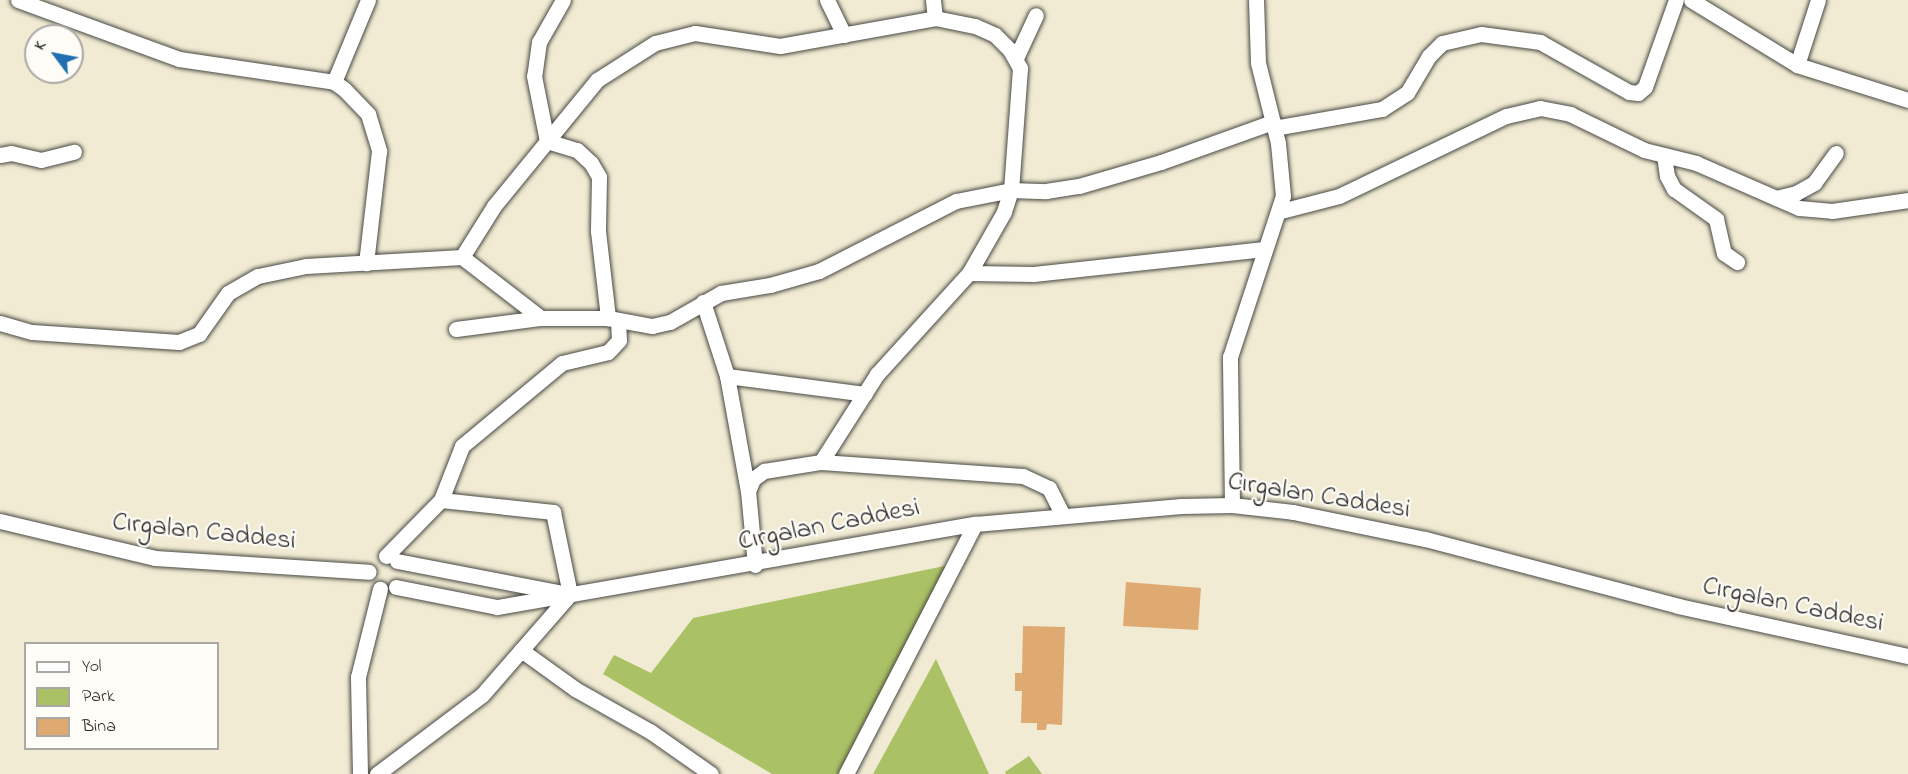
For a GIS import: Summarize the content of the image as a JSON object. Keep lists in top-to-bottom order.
{
  "streets": {
    "street": ["Cırgalan Caddesi"]
  },
  "legend": ["Yol", "Park", "Bina"],
  "north": "top left"
}
